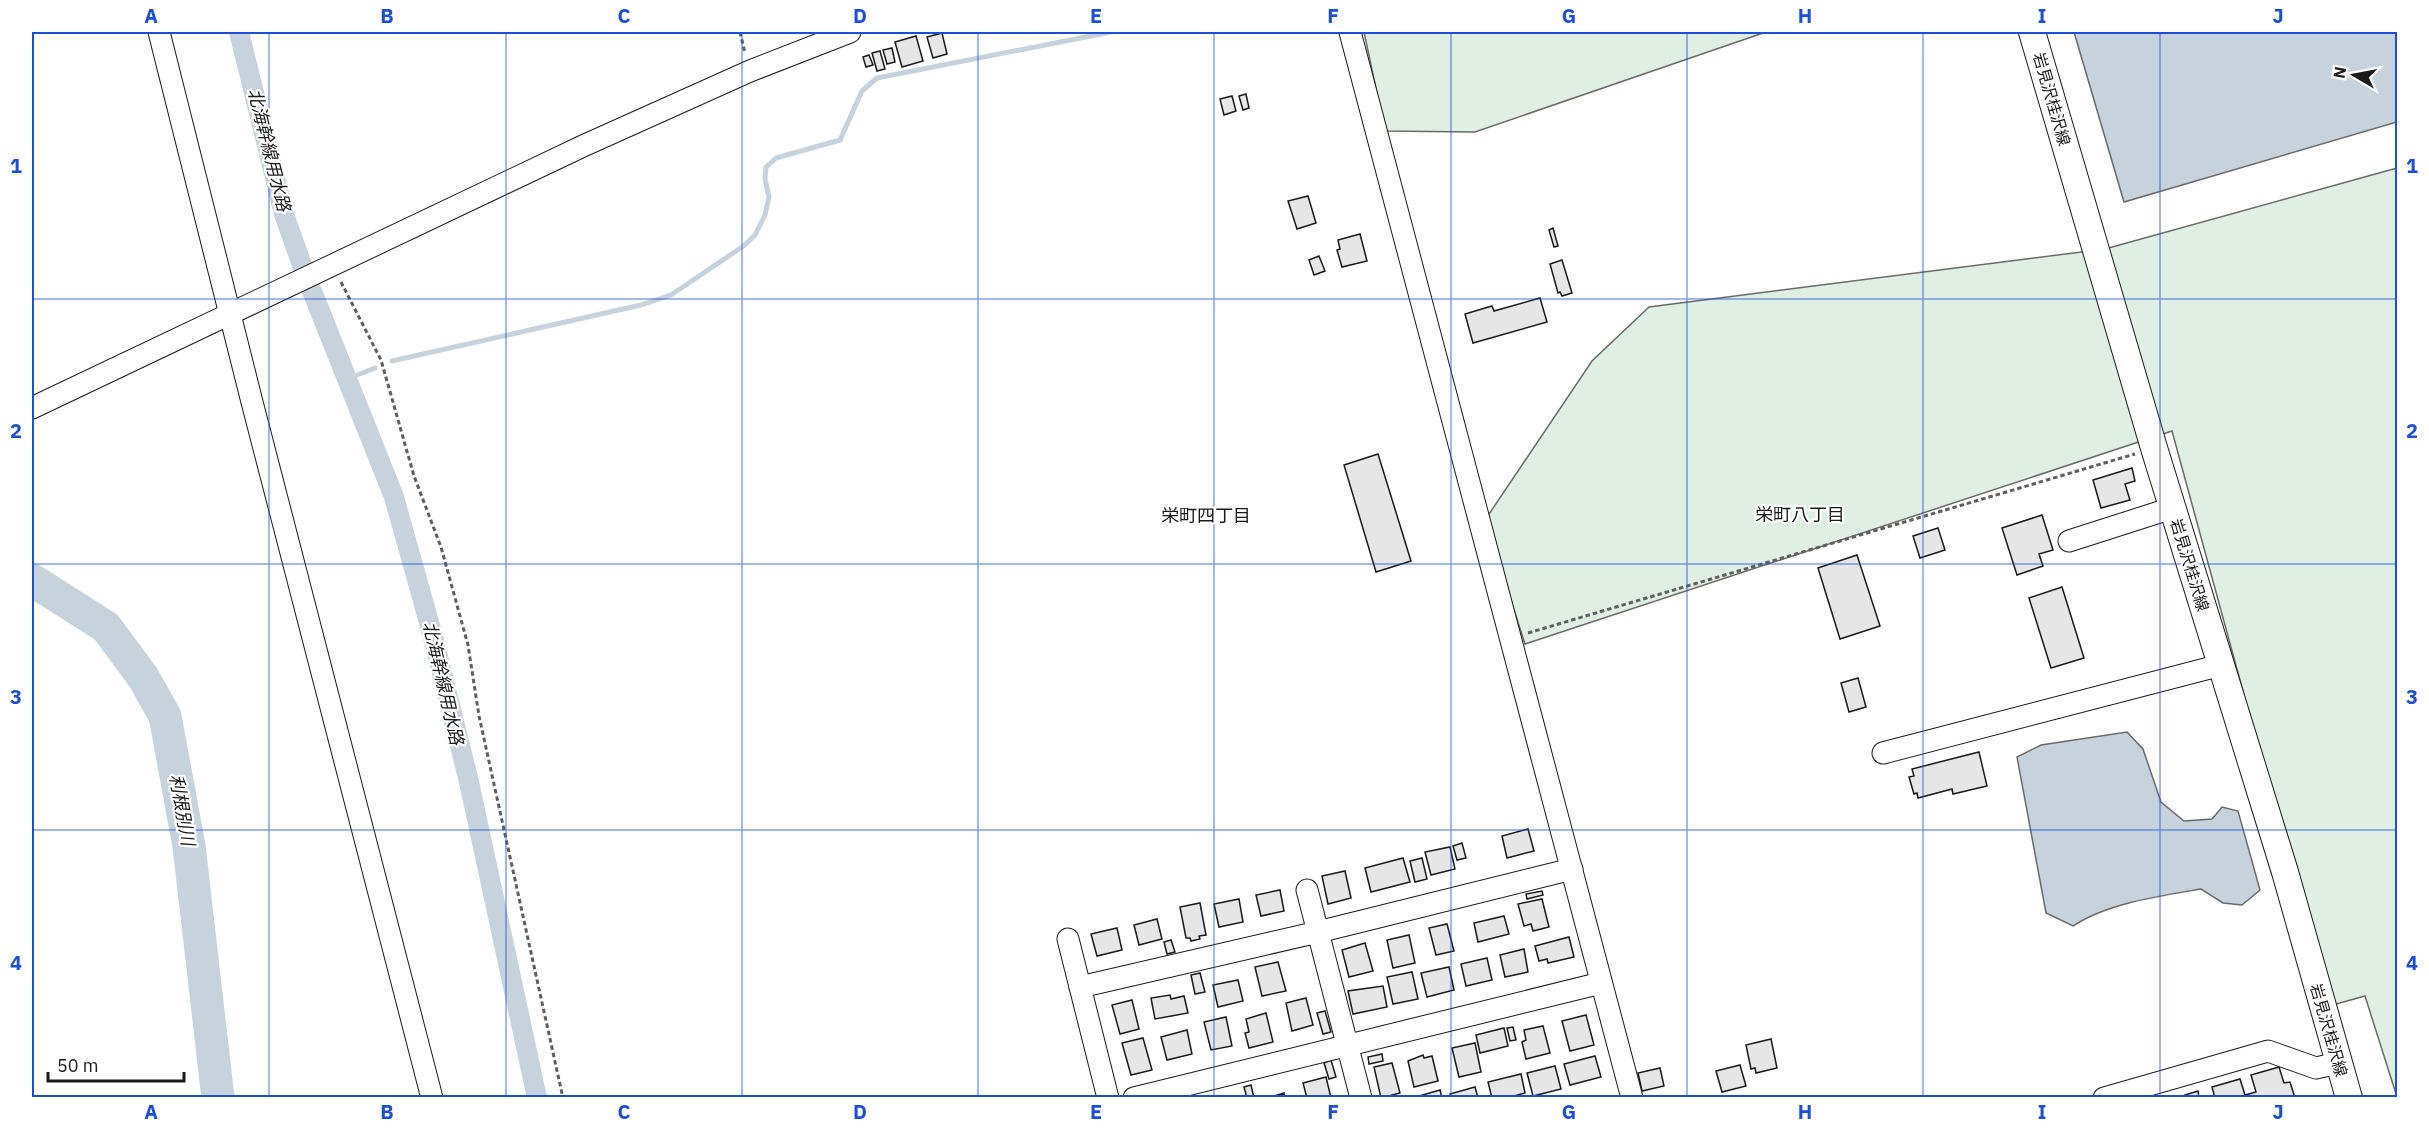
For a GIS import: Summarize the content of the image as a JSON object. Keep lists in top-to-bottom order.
{
  "streets": {
    "main road": ["岩見沢桂沢線"]
  },
  "districts": ["栄町八丁目", "栄町四丁目"],
  "water": ["北海幹線用水路", "利根別川"],
  "scale_bar": "50 m",
  "north": "left",
  "grid": {
    "columns": [
      "A",
      "B",
      "C",
      "D",
      "E",
      "F",
      "G",
      "H",
      "I",
      "J"
    ],
    "rows": [
      "1",
      "2",
      "3",
      "4"
    ]
  }
}
